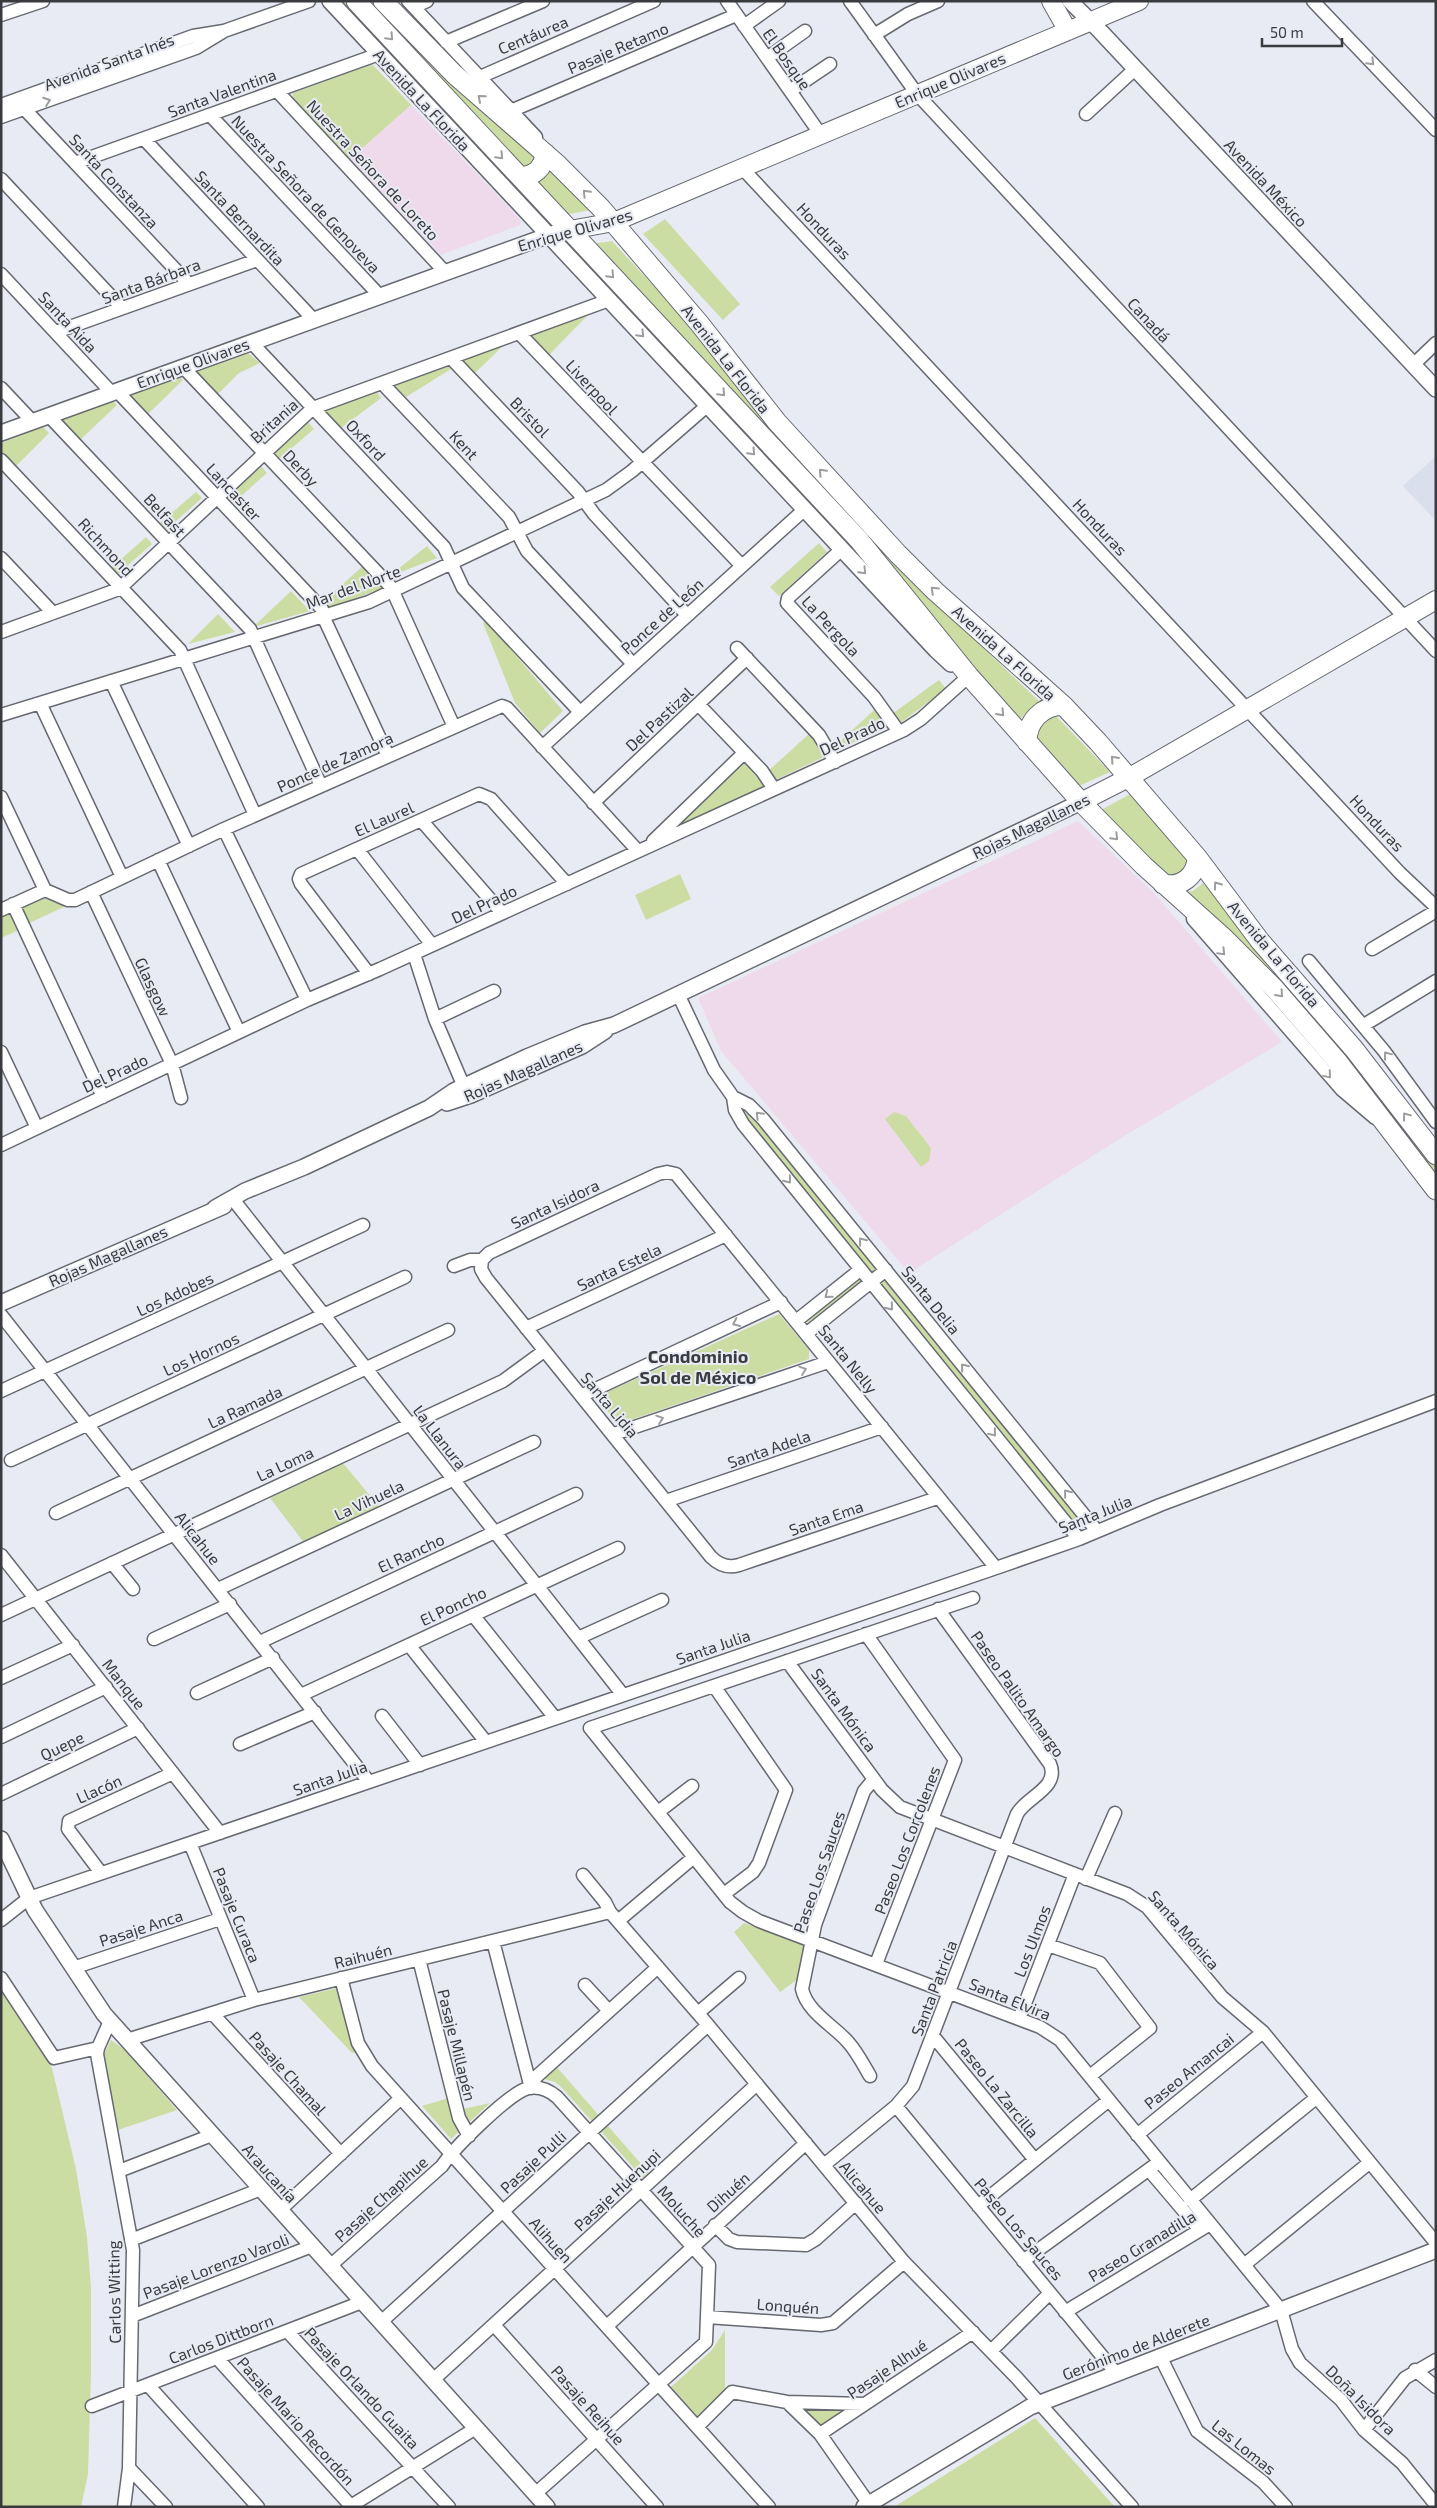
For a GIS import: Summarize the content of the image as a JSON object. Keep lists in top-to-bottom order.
{
  "streets": {
    "main road": ["Enrique Olivares", "Avenida La Florida", "Rojas Magallanes"],
    "street": [
      "Centáurea",
      "Pasaje Retamo",
      "El Bosque",
      "Avenida Santa Inés",
      "Santa Valentina",
      "Nuestra Señora de Loreto",
      "Santa Constanza",
      "Avenida México",
      "Nuestra Señora de Genoveva",
      "Santa Bernardita",
      "Honduras",
      "Santa Bárbara",
      "Canadá",
      "Santa Aida",
      "Liverpool",
      "Bristol",
      "Britania",
      "Oxford",
      "Kent",
      "Derby",
      "Lancaster",
      "Belfast",
      "Richmond",
      "Mar del Norte",
      "Ponce de León",
      "La Pergola",
      "Del Pastizal",
      "Del Prado",
      "Ponce de Zamora",
      "El Laurel",
      "Glasgow",
      "Santa Isidora",
      "Santa Estela",
      "Los Adobes",
      "Santa Delia",
      "Los Hornos",
      "Santa Nelly",
      "Santa Lidia",
      "La Ramada",
      "La Llanura",
      "Santa Adela",
      "La Loma",
      "La Vihuela",
      "Santa Julia",
      "Santa Ema",
      "Alicahue",
      "El Rancho",
      "El Poncho",
      "Manque",
      "Paseo Palito Amargo",
      "Santa Mónica",
      "Quepe",
      "Llacón",
      "Paseo Los Corcolenes",
      "Paseo Los Sauces",
      "Pasaje Curaca",
      "Pasaje Anca",
      "Los Ulmos",
      "Raihuén",
      "Santa Patricia",
      "Santa Elvira",
      "Pasaje Millapén",
      "Paseo Amancai",
      "Pasaje Chamal",
      "Paseo La Zarcilla",
      "Pasaje Pulli",
      "Araucanía",
      "Pasaje Huenupi",
      "Dihuén",
      "Pasaje Chapihue",
      "Moluche",
      "Alihuen",
      "Paseo Granadilla",
      "Pasaje Lorenzo Varoli",
      "Carlos Witting",
      "Lonquén",
      "Carlos Dittborn",
      "Gerónimo de Alderete",
      "Pasaje Alhué",
      "Pasaje Orlando Guaita",
      "Doña Isidora",
      "Pasaje Reihue",
      "Pasaje Mario Recordón",
      "Las Lomas"
    ]
  },
  "crossings": [
    ["Centáurea", "Avenida La Florida"],
    ["Pasaje Retamo", "El Bosque"],
    ["Pasaje Retamo", "Avenida La Florida"],
    ["El Bosque", "Enrique Olivares"],
    ["Avenida Santa Inés", "Santa Constanza"],
    ["Enrique Olivares", "Avenida La Florida"],
    ["Enrique Olivares", "Nuestra Señora de Loreto"],
    ["Enrique Olivares", "Avenida México"],
    ["Enrique Olivares", "Nuestra Señora de Genoveva"],
    ["Enrique Olivares", "Santa Bernardita"],
    ["Enrique Olivares", "Honduras"],
    ["Enrique Olivares", "Canadá"],
    ["Enrique Olivares", "Santa Aida"],
    ["Enrique Olivares", "Oxford"],
    ["Enrique Olivares", "Derby"],
    ["Enrique Olivares", "Lancaster"],
    ["Enrique Olivares", "Belfast"],
    ["Santa Valentina", "Avenida La Florida"],
    ["Santa Valentina", "Nuestra Señora de Loreto"],
    ["Santa Valentina", "Santa Constanza"],
    ["Santa Valentina", "Nuestra Señora de Genoveva"],
    ["Santa Valentina", "Santa Bernardita"],
    ["Avenida La Florida", "Britania"],
    ["Avenida La Florida", "Mar del Norte"],
    ["Avenida La Florida", "Ponce de León"],
    ["Avenida La Florida", "La Pergola"],
    ["Avenida La Florida", "Del Prado"],
    ["Avenida La Florida", "Rojas Magallanes"],
    ["Santa Constanza", "Santa Bárbara"],
    ["Santa Bernardita", "Santa Bárbara"],
    ["Honduras", "Rojas Magallanes"],
    ["Santa Bárbara", "Santa Aida"],
    ["Canadá", "Rojas Magallanes"],
    ["Santa Aida", "Lancaster"],
    ["Liverpool", "Britania"],
    ["Liverpool", "Mar del Norte"],
    ["Liverpool", "Ponce de León"],
    ["Bristol", "Britania"],
    ["Bristol", "Mar del Norte"],
    ["Bristol", "Ponce de León"],
    ["Britania", "Oxford"],
    ["Britania", "Kent"],
    ["Britania", "Derby"],
    ["Britania", "Lancaster"],
    ["Britania", "Belfast"],
    ["Britania", "Richmond"],
    ["Oxford", "Mar del Norte"],
    ["Oxford", "Ponce de León"],
    ["Kent", "Mar del Norte"],
    ["Kent", "Ponce de León"],
    ["Derby", "Mar del Norte"],
    ["Derby", "Ponce de Zamora"],
    ["Lancaster", "Mar del Norte"],
    ["Lancaster", "Ponce de Zamora"],
    ["Belfast", "Mar del Norte"],
    ["Belfast", "Ponce de Zamora"],
    ["Richmond", "Mar del Norte"],
    ["Richmond", "Ponce de Zamora"],
    ["Ponce de León", "Ponce de Zamora"],
    ["La Pergola", "Del Prado"],
    ["Del Pastizal", "Ponce de Zamora"],
    ["Del Prado", "Ponce de Zamora"],
    ["Del Prado", "El Laurel"],
    ["Del Prado", "Glasgow"],
    ["Ponce de Zamora", "Glasgow"],
    ["Rojas Magallanes", "Santa Delia"],
    ["Rojas Magallanes", "La Llanura"],
    ["Santa Isidora", "Santa Nelly"],
    ["Santa Isidora", "Santa Lidia"],
    ["Santa Estela", "Santa Nelly"],
    ["Santa Estela", "Santa Lidia"],
    ["Los Adobes", "La Llanura"],
    ["Los Adobes", "Alicahue"],
    ["Santa Delia", "Santa Julia"],
    ["Los Hornos", "La Llanura"],
    ["Los Hornos", "Alicahue"],
    ["Santa Nelly", "Santa Adela"],
    ["Santa Nelly", "Santa Julia"],
    ["Santa Nelly", "Santa Ema"],
    ["Santa Lidia", "Santa Adela"],
    ["Santa Lidia", "La Loma"],
    ["Santa Lidia", "Santa Ema"],
    ["La Ramada", "La Llanura"],
    ["La Ramada", "Alicahue"],
    ["La Llanura", "La Loma"],
    ["La Llanura", "La Vihuela"],
    ["La Llanura", "Santa Julia"],
    ["La Llanura", "El Rancho"],
    ["La Llanura", "El Poncho"],
    ["La Loma", "Alicahue"],
    ["La Loma", "Manque"],
    ["La Vihuela", "Alicahue"],
    ["Santa Julia", "Alicahue"],
    ["Santa Julia", "Manque"],
    ["Santa Julia", "Llacón"],
    ["Santa Julia", "Pasaje Curaca"],
    ["Santa Julia", "Araucanía"],
    ["Alicahue", "El Rancho"],
    ["Alicahue", "El Poncho"],
    ["Alicahue", "Raihuén"],
    ["Alicahue", "Santa Patricia"],
    ["Alicahue", "Pasaje Pulli"],
    ["Alicahue", "Pasaje Huenupi"],
    ["Alicahue", "Dihuén"],
    ["Alicahue", "Lonquén"],
    ["Alicahue", "Gerónimo de Alderete"],
    ["Alicahue", "Pasaje Alhué"],
    ["Manque", "Quepe"],
    ["Manque", "Llacón"],
    ["Paseo Palito Amargo", "Santa Patricia"],
    ["Santa Mónica", "Paseo Los Corcolenes"],
    ["Santa Mónica", "Paseo Los Sauces"],
    ["Santa Mónica", "Los Ulmos"],
    ["Santa Mónica", "Santa Patricia"],
    ["Santa Mónica", "Paseo Amancai"],
    ["Paseo Los Corcolenes", "Santa Elvira"],
    ["Paseo Los Sauces", "Santa Patricia"],
    ["Paseo Los Sauces", "Santa Elvira"],
    ["Paseo Los Sauces", "Paseo Granadilla"],
    ["Paseo Los Sauces", "Gerónimo de Alderete"],
    ["Pasaje Curaca", "Pasaje Anca"],
    ["Pasaje Curaca", "Raihuén"],
    ["Pasaje Anca", "Araucanía"],
    ["Los Ulmos", "Santa Elvira"],
    ["Raihuén", "Santa Elvira"],
    ["Raihuén", "Pasaje Millapén"],
    ["Raihuén", "Pasaje Chamal"],
    ["Raihuén", "Araucanía"],
    ["Raihuén", "Alihuen"],
    ["Santa Patricia", "Santa Elvira"],
    ["Santa Patricia", "Paseo La Zarcilla"],
    ["Santa Elvira", "Paseo Amancai"],
    ["Santa Elvira", "Paseo Granadilla"],
    ["Santa Elvira", "Gerónimo de Alderete"],
    ["Santa Elvira", "Doña Isidora"],
    ["Pasaje Millapén", "Pasaje Chapihue"],
    ["Pasaje Pulli", "Araucanía"],
    ["Pasaje Pulli", "Moluche"],
    ["Pasaje Pulli", "Alihuen"],
    ["Araucanía", "Pasaje Huenupi"],
    ["Araucanía", "Pasaje Chapihue"],
    ["Araucanía", "Moluche"],
    ["Araucanía", "Pasaje Lorenzo Varoli"],
    ["Araucanía", "Carlos Dittborn"],
    ["Pasaje Huenupi", "Moluche"],
    ["Pasaje Huenupi", "Alihuen"],
    ["Pasaje Huenupi", "Pasaje Reihue"],
    ["Dihuén", "Moluche"],
    ["Dihuén", "Alihuen"],
    ["Pasaje Chapihue", "Moluche"],
    ["Pasaje Chapihue", "Alihuen"],
    ["Moluche", "Alihuen"],
    ["Moluche", "Lonquén"],
    ["Moluche", "Pasaje Reihue"],
    ["Pasaje Lorenzo Varoli", "Carlos Witting"],
    ["Carlos Witting", "Carlos Dittborn"],
    ["Carlos Dittborn", "Pasaje Orlando Guaita"],
    ["Carlos Dittborn", "Pasaje Mario Recordón"],
    ["Gerónimo de Alderete", "Doña Isidora"],
    ["Gerónimo de Alderete", "Las Lomas"]
  ],
  "districts": ["Condominio Sol de México"],
  "scale_bar": "50 m"
}
